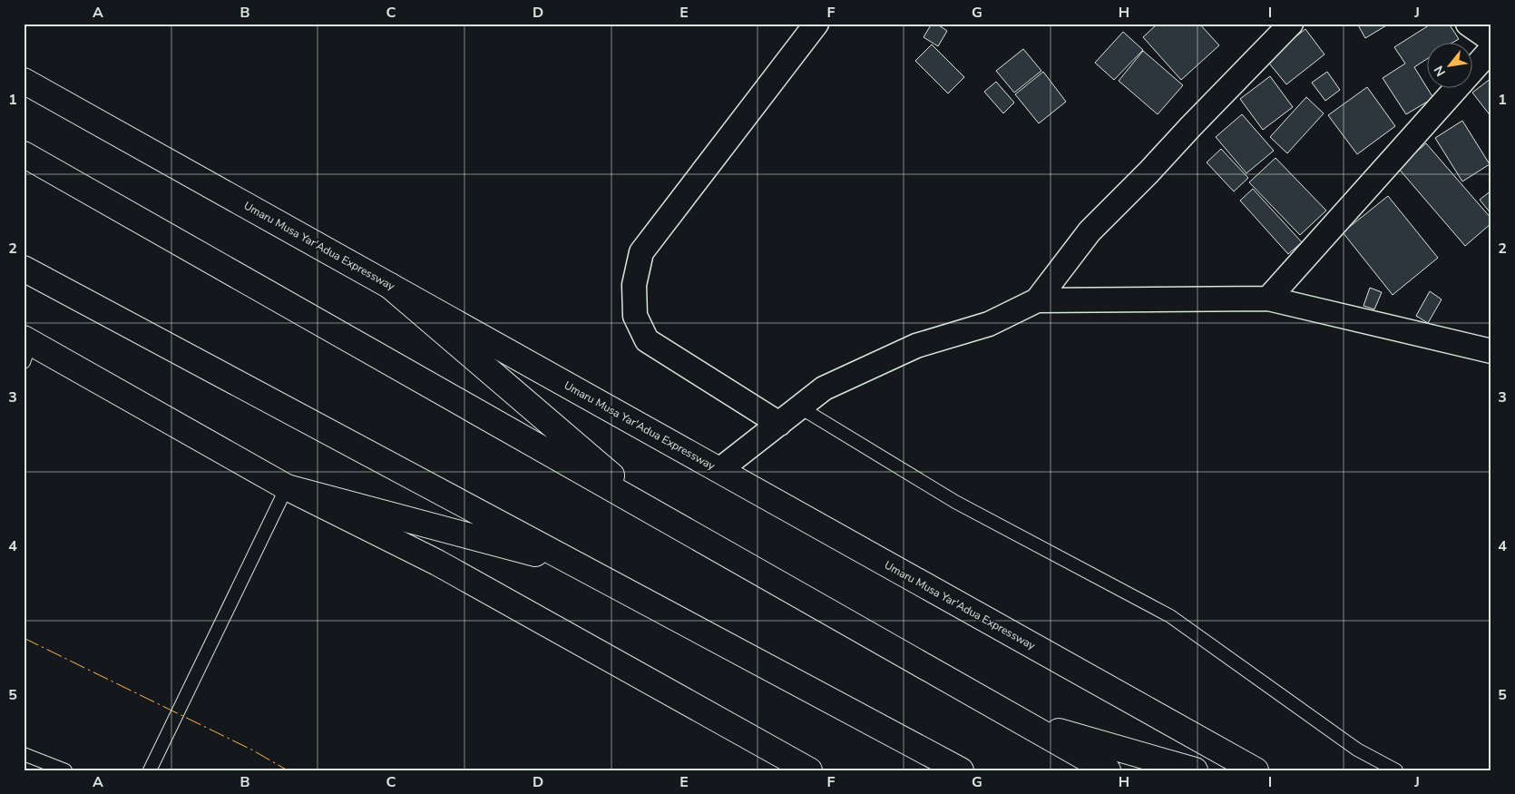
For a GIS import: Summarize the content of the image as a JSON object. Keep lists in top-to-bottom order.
{
  "streets": {
    "highway": ["Umaru Musa Yar'Adua Expressway"]
  },
  "north": "bottom left",
  "grid": {
    "columns": [
      "A",
      "B",
      "C",
      "D",
      "E",
      "F",
      "G",
      "H",
      "I",
      "J"
    ],
    "rows": [
      "1",
      "2",
      "3",
      "4",
      "5"
    ]
  }
}
